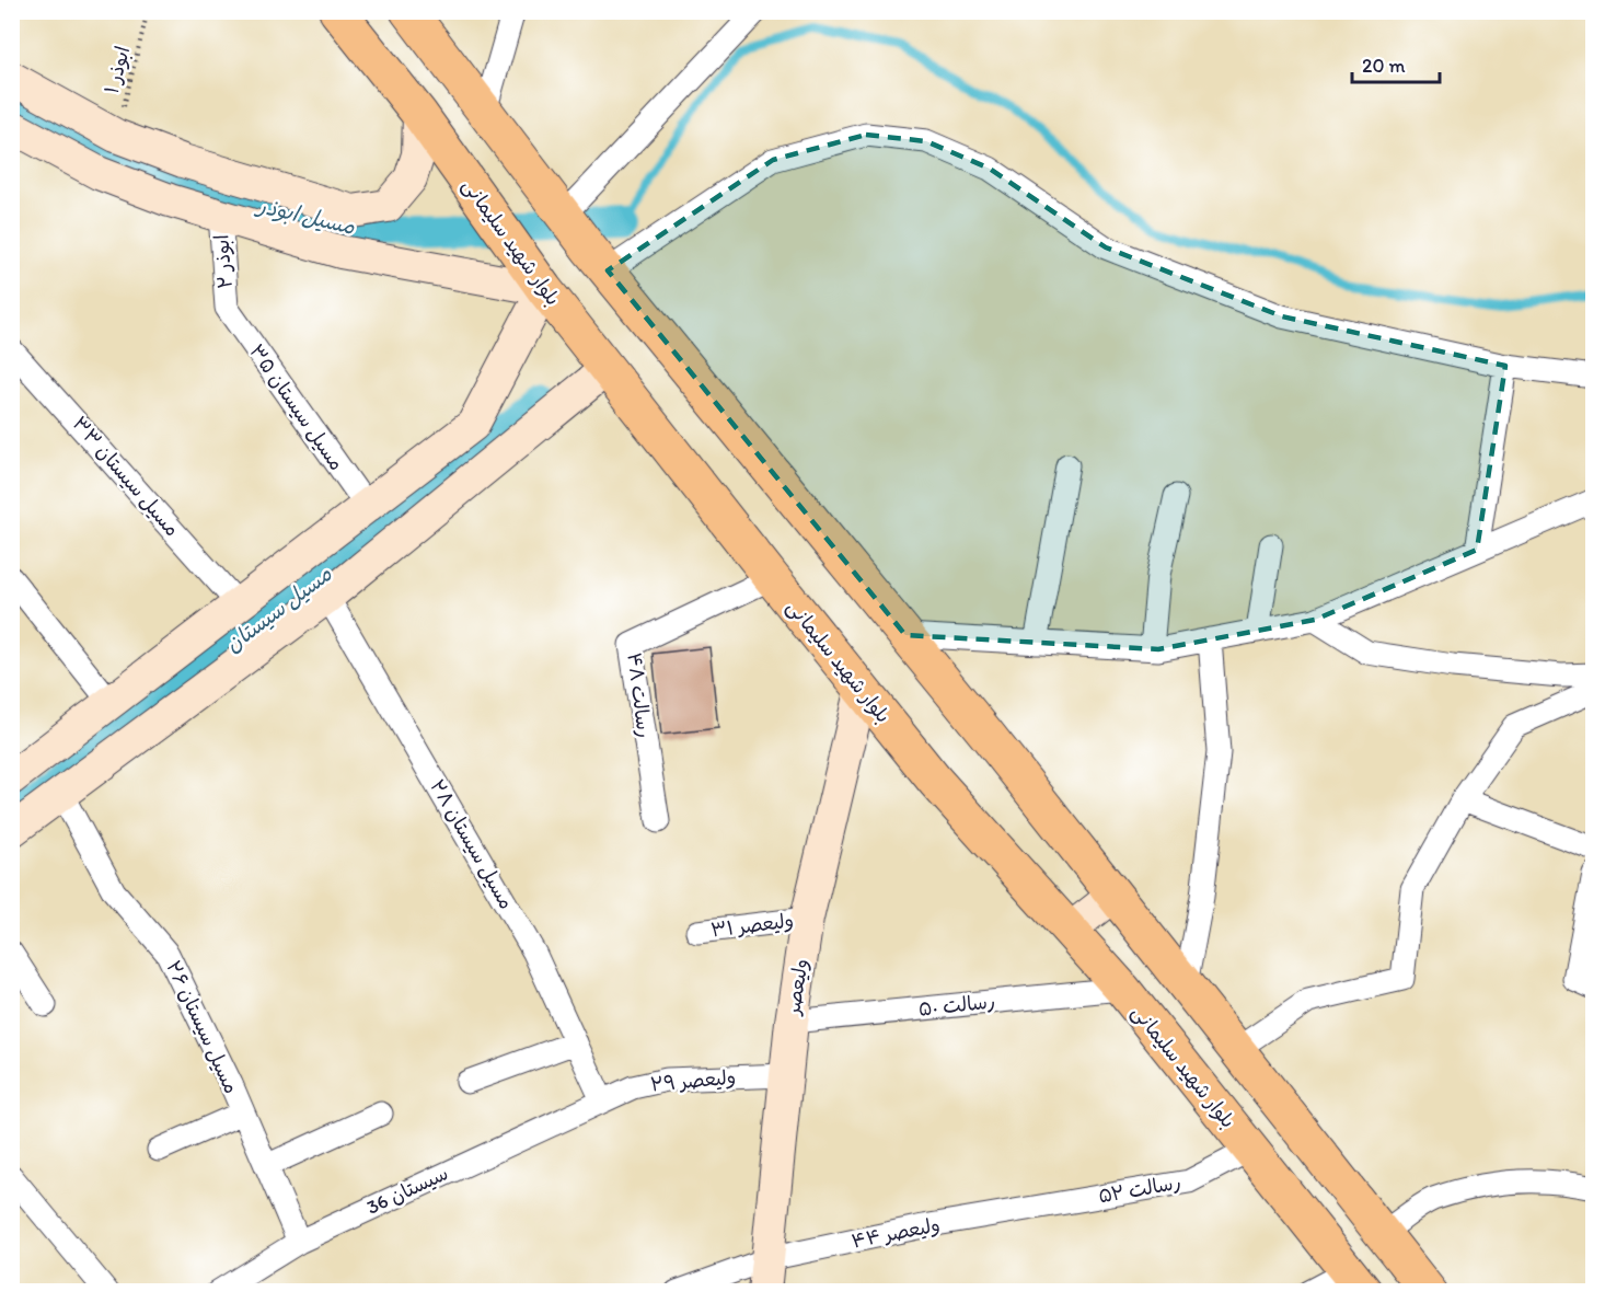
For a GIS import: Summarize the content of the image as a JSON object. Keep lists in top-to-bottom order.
{
  "streets": {
    "main road": ["بلوار شهید سلیمانی"],
    "street": [
      "ابوذر ۲",
      "مسیل سیستان ۳۵",
      "مسیل سیستان ۳۳",
      "رسالت ۴۸",
      "مسیل سیستان ۲۸",
      "ولیعصر ۳۱",
      "ولیعصر",
      "رسالت ۵۰",
      "مسیل سیستان ۲۶",
      "ولیعصر ۲۹",
      "رسالت ۵۲",
      "سیستان 36",
      "ولیعصر ۴۴"
    ],
    "path": ["ابوذر ۱"]
  },
  "crossings": [
    ["بلوار شهید سلیمانی", "رسالت ۴۸"],
    ["بلوار شهید سلیمانی", "ولیعصر"],
    ["بلوار شهید سلیمانی", "رسالت ۵۰"],
    ["بلوار شهید سلیمانی", "رسالت ۵۲"],
    ["ابوذر ۲", "مسیل سیستان ۳۵"],
    ["مسیل سیستان ۲۸", "ولیعصر ۲۹"],
    ["مسیل سیستان ۲۸", "سیستان 36"],
    ["ولیعصر ۳۱", "ولیعصر"],
    ["ولیعصر", "رسالت ۵۰"],
    ["ولیعصر", "ولیعصر ۲۹"],
    ["ولیعصر", "ولیعصر ۴۴"],
    ["مسیل سیستان ۲۶", "سیستان 36"],
    ["ولیعصر ۲۹", "سیستان 36"],
    ["رسالت ۵۲", "ولیعصر ۴۴"]
  ],
  "water": ["مسیل ابوذر", "مسیل سیستان"],
  "scale_bar": "20 m"
}
